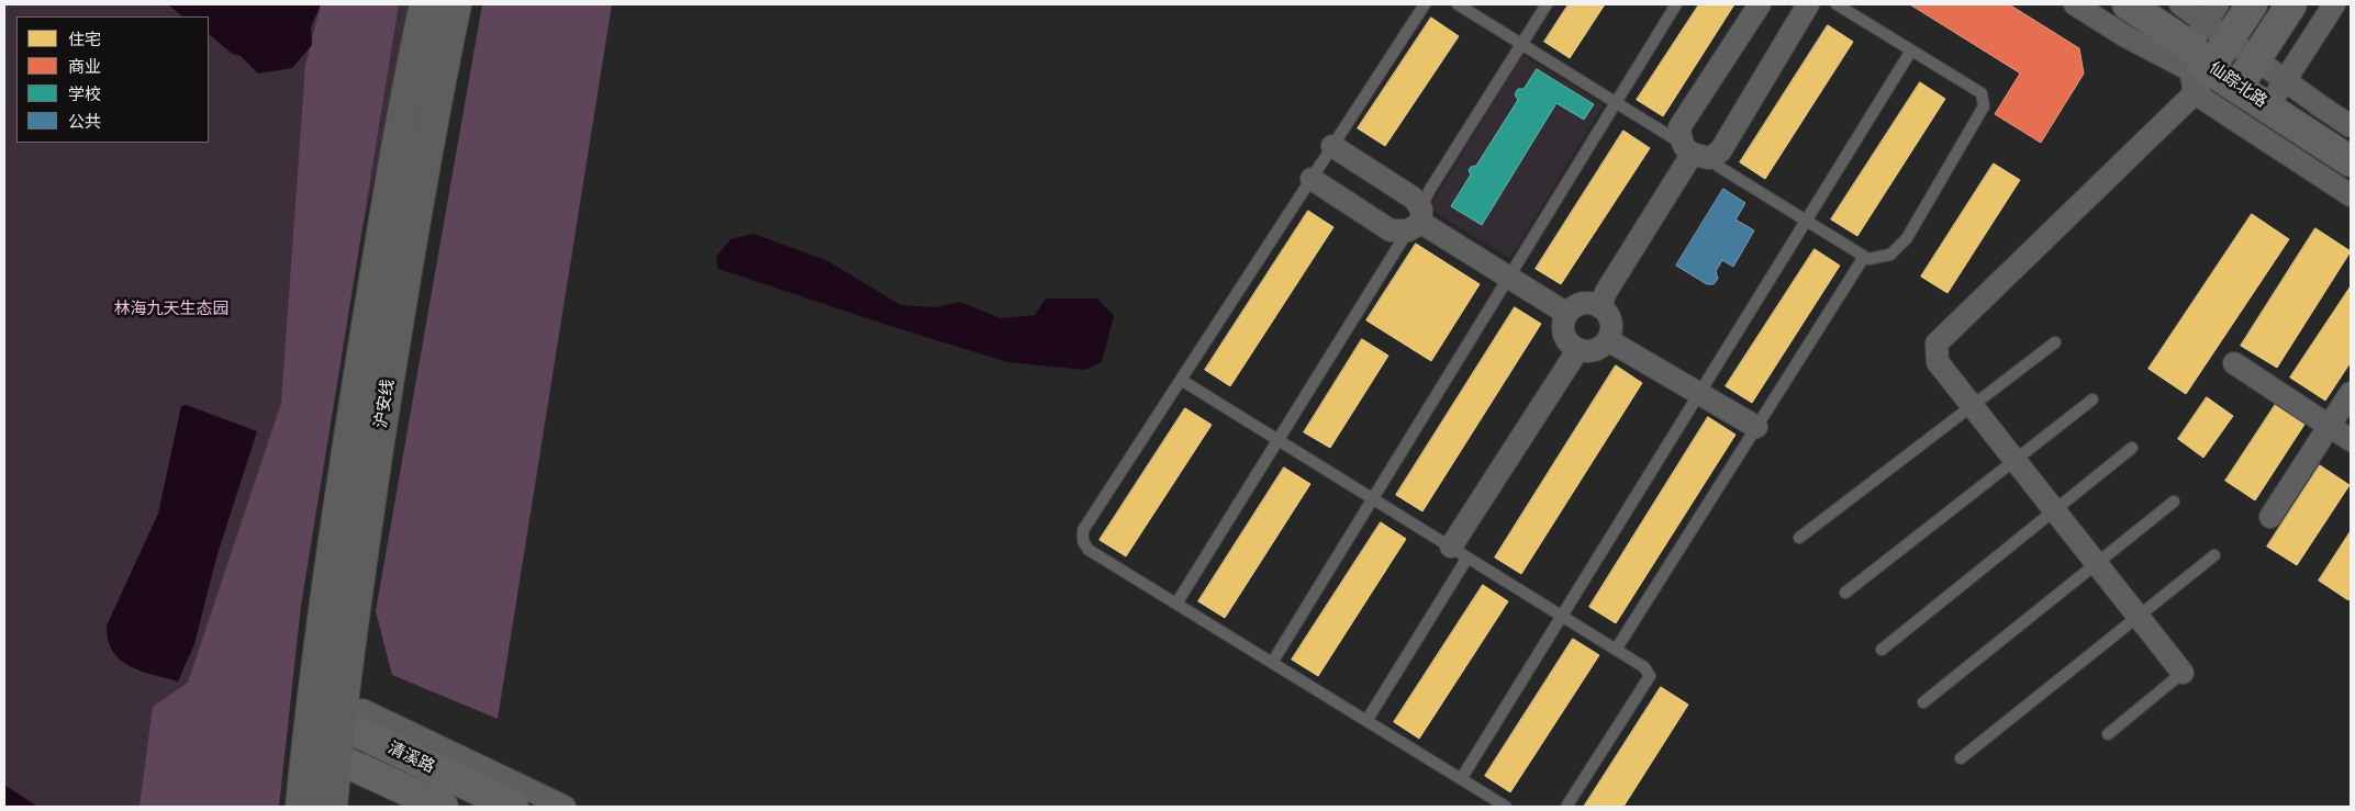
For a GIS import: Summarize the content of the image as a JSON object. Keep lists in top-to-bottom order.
{
  "streets": {
    "highway": ["沪安线"],
    "main road": ["仙踪北路", "清溪路"]
  },
  "crossings": [
    ["沪安线", "清溪路"]
  ],
  "parks": ["林海九天生态园"],
  "legend": [
    "住宅",
    "商业",
    "学校",
    "公共"
  ]
}
